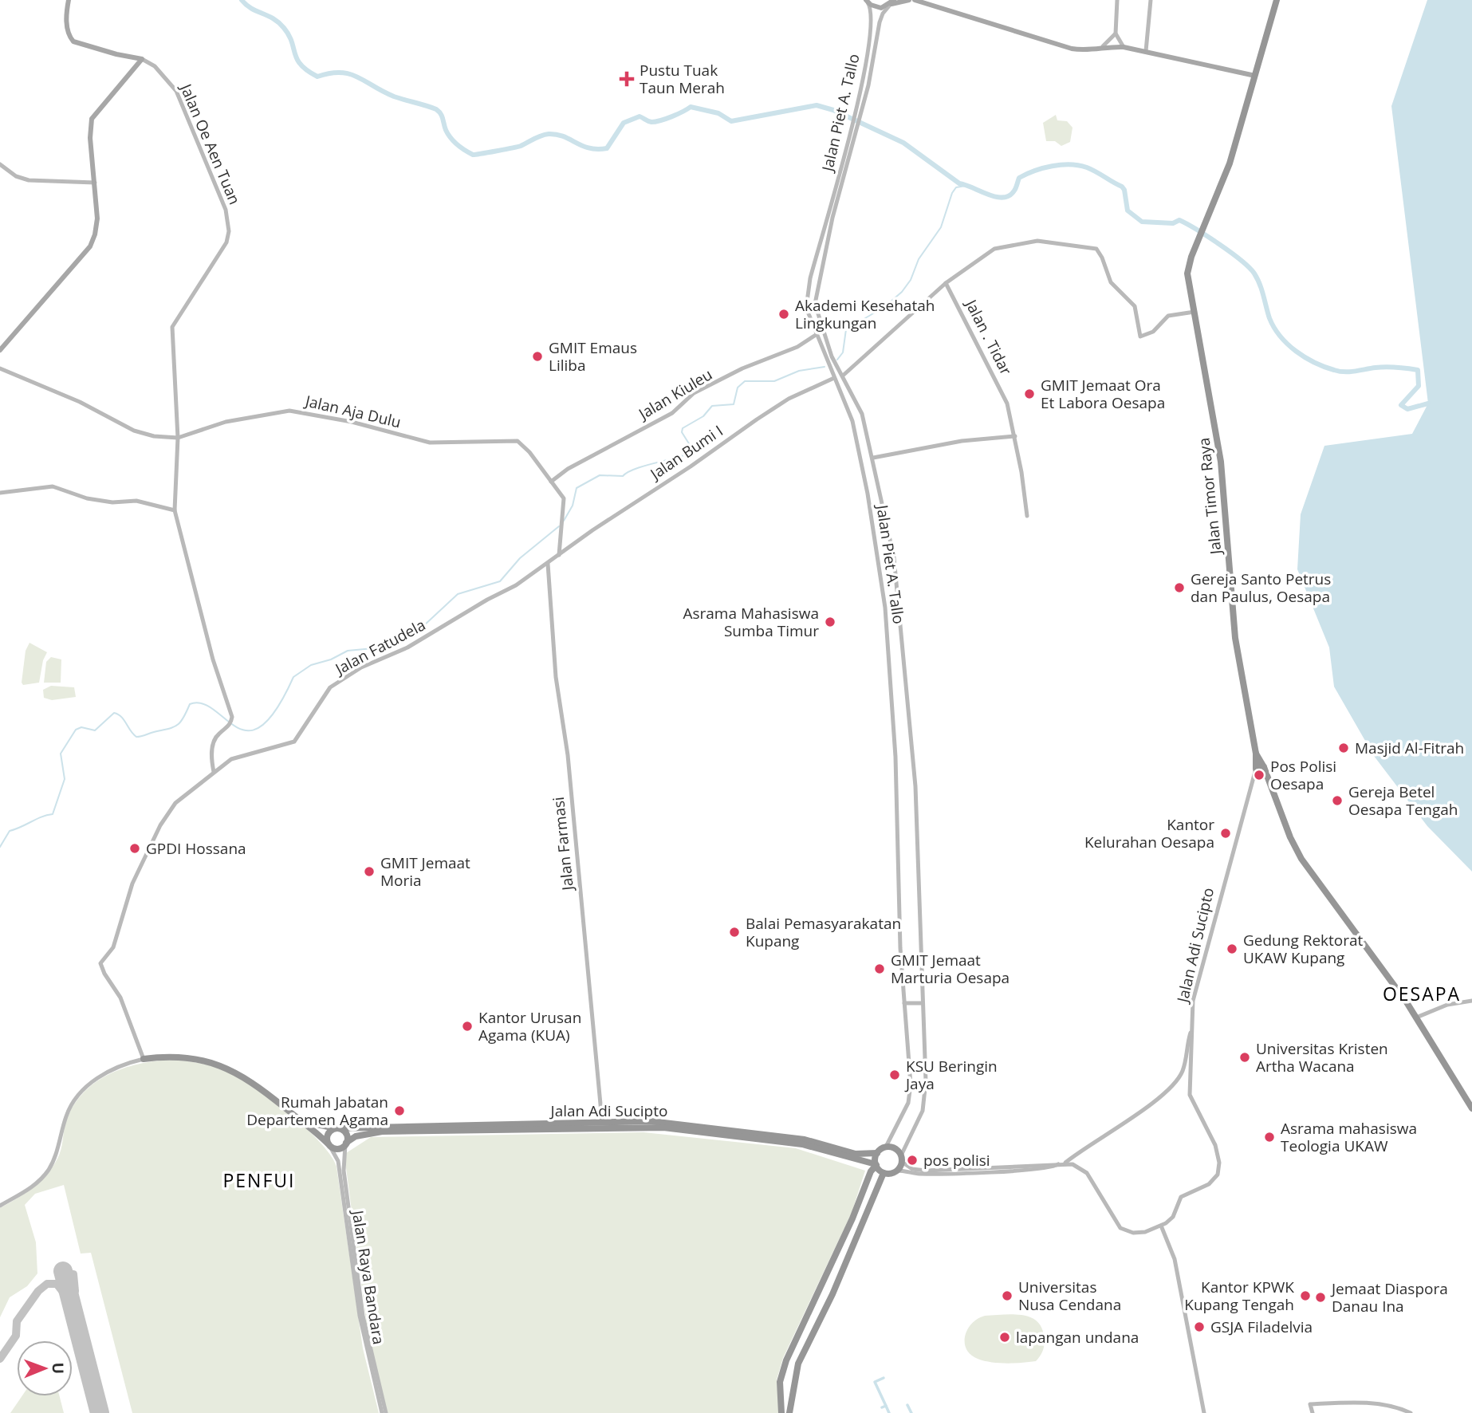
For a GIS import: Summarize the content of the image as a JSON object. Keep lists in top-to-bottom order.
{
  "streets": {
    "highway": ["Jalan Timor Raya", "Jalan Adi Sucipto"],
    "street": [
      "Jalan Piet A. Tallo",
      "Jalan Oe Aen Tuan",
      "Jalan . Tidar",
      "Jalan Kiuleu",
      "Jalan Aja Dulu",
      "Jalan Bumi I",
      "Jalan Fatudela",
      "Jalan Farmasi",
      "Jalan Raya Bandara"
    ]
  },
  "crossings": [
    ["Jalan Piet A. Tallo", "Jalan Kiuleu"],
    ["Jalan Piet A. Tallo", "Jalan Bumi I"],
    ["Jalan Piet A. Tallo", "Jalan Adi Sucipto"],
    ["Jalan Oe Aen Tuan", "Jalan Aja Dulu"],
    ["Jalan Oe Aen Tuan", "Jalan Fatudela"],
    ["Jalan Kiuleu", "Jalan Aja Dulu"],
    ["Jalan Aja Dulu", "Jalan Bumi I"],
    ["Jalan Aja Dulu", "Jalan Fatudela"],
    ["Jalan Bumi I", "Jalan Fatudela"],
    ["Jalan Fatudela", "Jalan Farmasi"],
    ["Jalan Farmasi", "Jalan Adi Sucipto"],
    ["Jalan Adi Sucipto", "Jalan Raya Bandara"]
  ],
  "districts": ["OESAPA", "PENFUI"],
  "places": {
    "health": ["Pustu Tuak Taun Merah"],
    "other": [
      "Akademi Kesehatah Lingkungan",
      "GMIT Emaus Liliba",
      "GMIT Jemaat Ora Et Labora Oesapa",
      "Gereja Santo Petrus dan Paulus, Oesapa",
      "Asrama Mahasiswa Sumba Timur",
      "Masjid Al-Fitrah",
      "Pos Polisi Oesapa",
      "Gereja Betel Oesapa Tengah",
      "Kantor Kelurahan Oesapa",
      "GPDI Hossana",
      "GMIT Jemaat Moria",
      "Balai Pemasyarakatan Kupang",
      "Gedung Rektorat UKAW Kupang",
      "GMIT Jemaat Marturia Oesapa",
      "Kantor Urusan Agama (KUA)",
      "Universitas Kristen Artha Wacana",
      "KSU Beringin Jaya",
      "Rumah Jabatan Departemen Agama",
      "Asrama mahasiswa Teologia UKAW",
      "pos polisi",
      "Universitas Nusa Cendana",
      "Kantor KPWK Kupang Tengah",
      "Jemaat Diaspora Danau Ina",
      "GSJA Filadelvia",
      "lapangan undana"
    ]
  },
  "north": "right"
}
